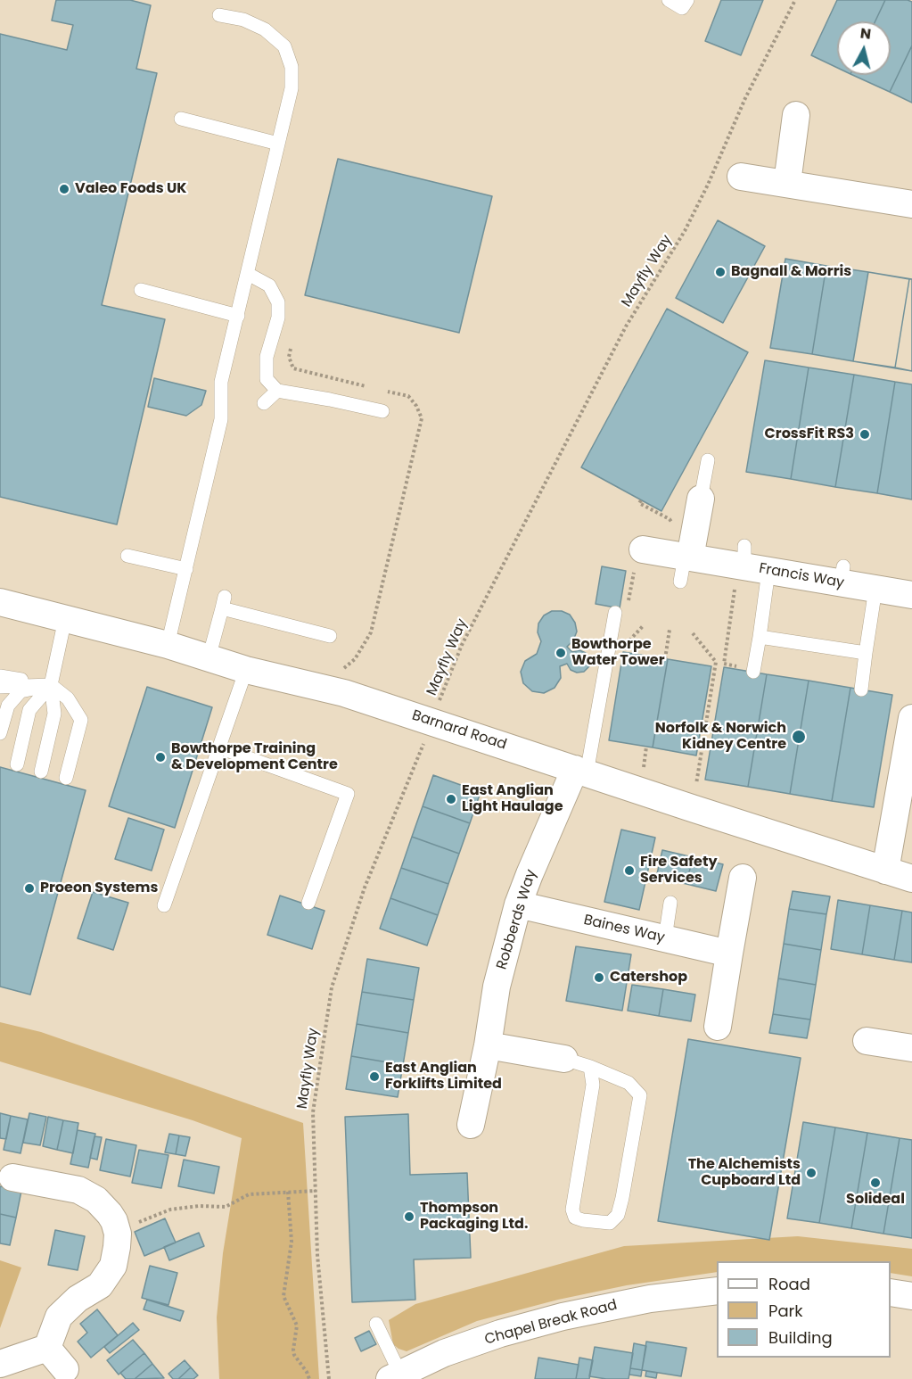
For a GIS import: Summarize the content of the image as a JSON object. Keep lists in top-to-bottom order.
{
  "streets": {
    "street": [
      "Francis Way",
      "Barnard Road",
      "Robberds Way",
      "Baines Way",
      "Chapel Break Road"
    ],
    "path": ["Mayfly Way"]
  },
  "crossings": [
    ["Mayfly Way", "Barnard Road"],
    ["Barnard Road", "Robberds Way"],
    ["Robberds Way", "Baines Way"]
  ],
  "places": [
    "Valeo Foods UK",
    "Bagnall & Morris",
    "CrossFit RS3",
    "Bowthorpe Water Tower",
    "Norfolk & Norwich Kidney Centre",
    "Bowthorpe Training & Development Centre",
    "East Anglian Light Haulage",
    "Fire Safety Services",
    "Proeon Systems",
    "Catershop",
    "East Anglian Forklifts Limited",
    "The Alchemists Cupboard Ltd",
    "Solideal",
    "Thompson Packaging Ltd."
  ],
  "legend": ["Road", "Park", "Building"],
  "north": "top"
}
